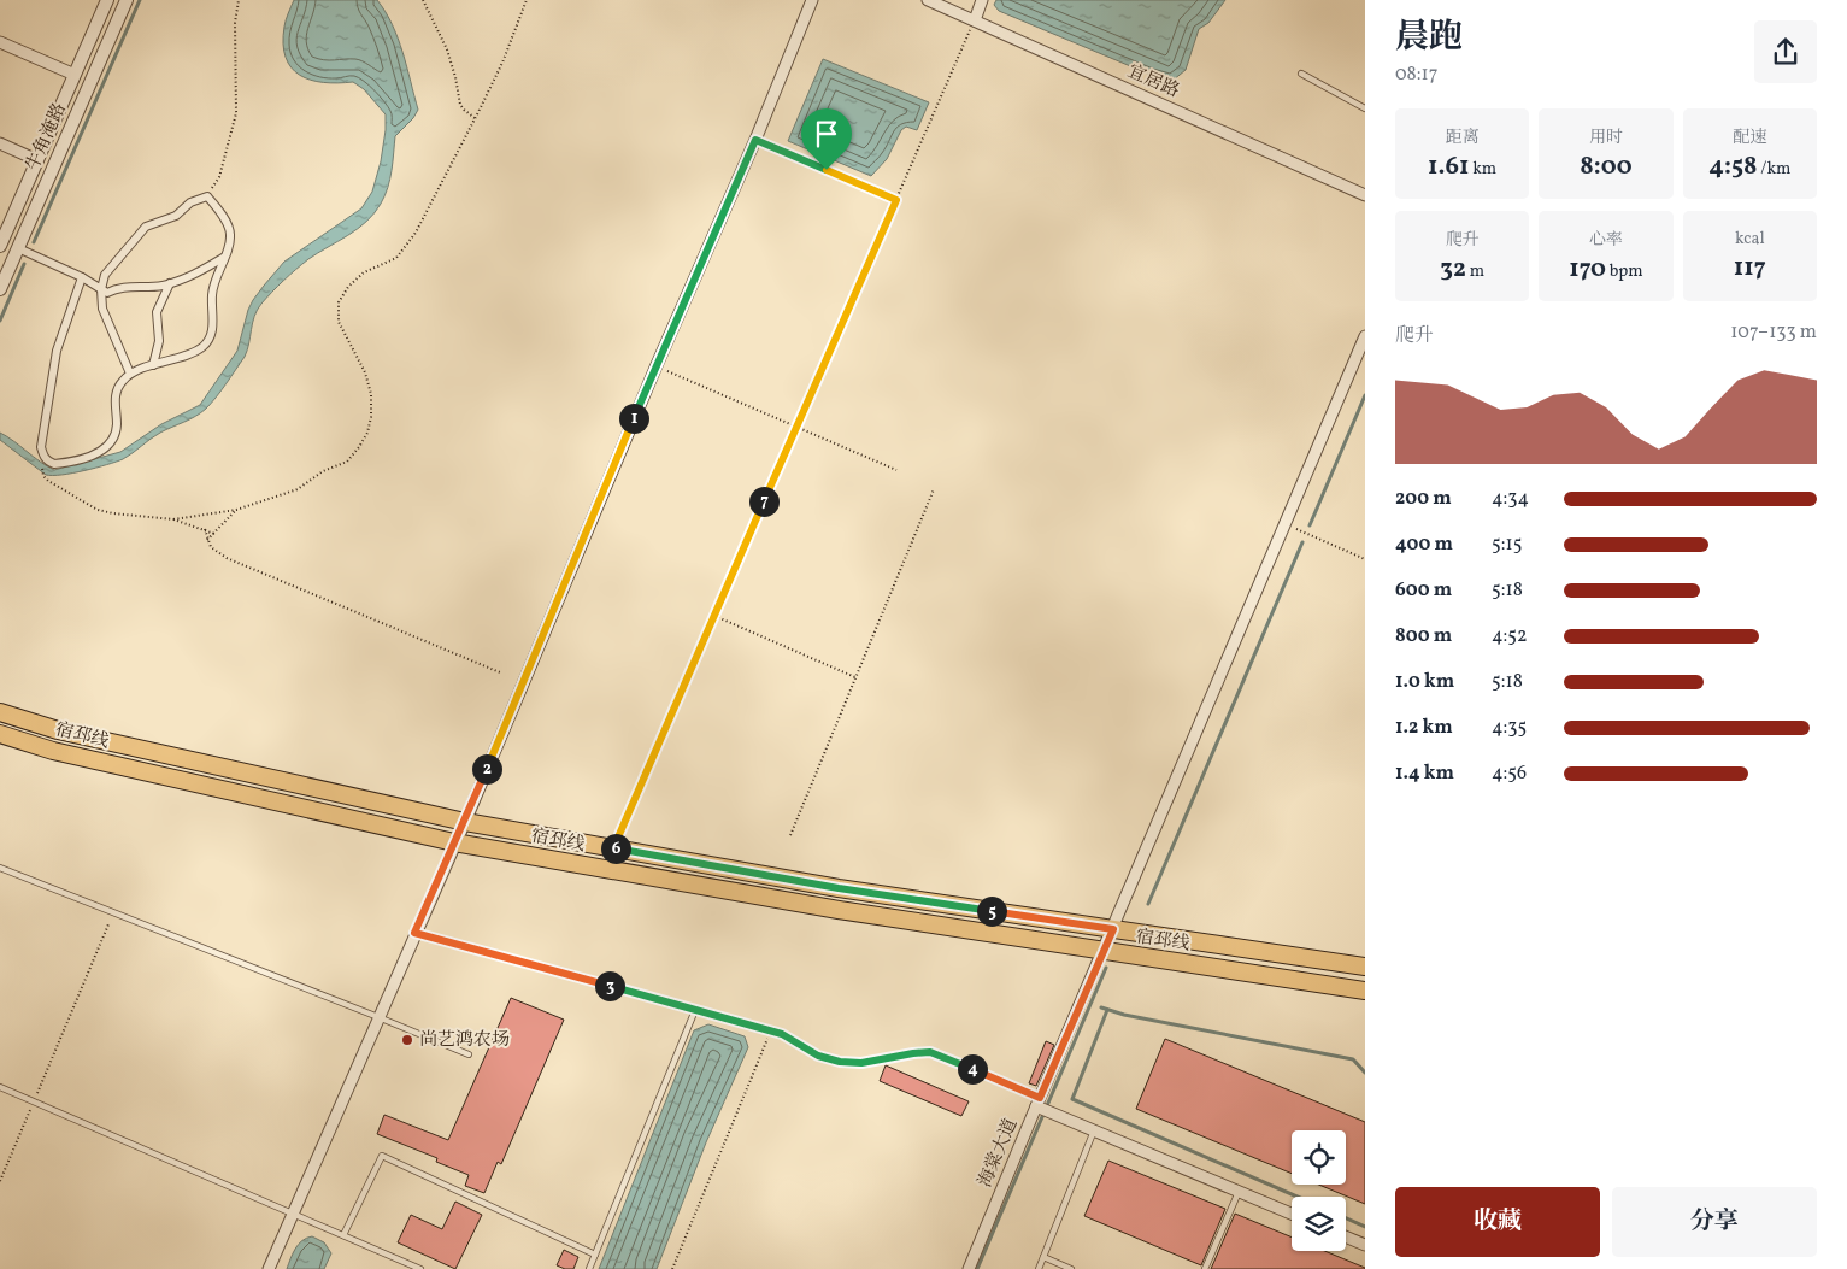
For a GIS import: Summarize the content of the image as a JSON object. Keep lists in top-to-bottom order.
{
  "streets": {
    "main road": ["宿邳线"],
    "street": ["宜居路", "牛角淹路", "海棠大道"]
  },
  "crossings": [
    ["宿邳线", "海棠大道"]
  ],
  "places": ["尚艺鸿农场"],
  "page": {
    "heading": ["晨跑", "08:17"],
    "stats": [
      ["距离", "1.61 km"],
      ["用时", "8:00"],
      ["配速", "4:58 /km"],
      ["爬升", "32 m"],
      ["心率", "170 bpm"],
      ["kcal", "117"]
    ],
    "chart": ["爬升", "107–133 m"],
    "pins": [
      "1",
      "7",
      "2",
      "6",
      "5",
      "3",
      "4"
    ],
    "list": [
      {
        "name": "200 m",
        "note": "4:34"
      },
      {
        "name": "400 m",
        "note": "5:15"
      },
      {
        "name": "600 m",
        "note": "5:18"
      },
      {
        "name": "800 m",
        "note": "4:52"
      },
      {
        "name": "1.0 km",
        "note": "5:18"
      },
      {
        "name": "1.2 km",
        "note": "4:35"
      },
      {
        "name": "1.4 km",
        "note": "4:56"
      }
    ],
    "buttons": ["收藏", "分享"]
  }
}
